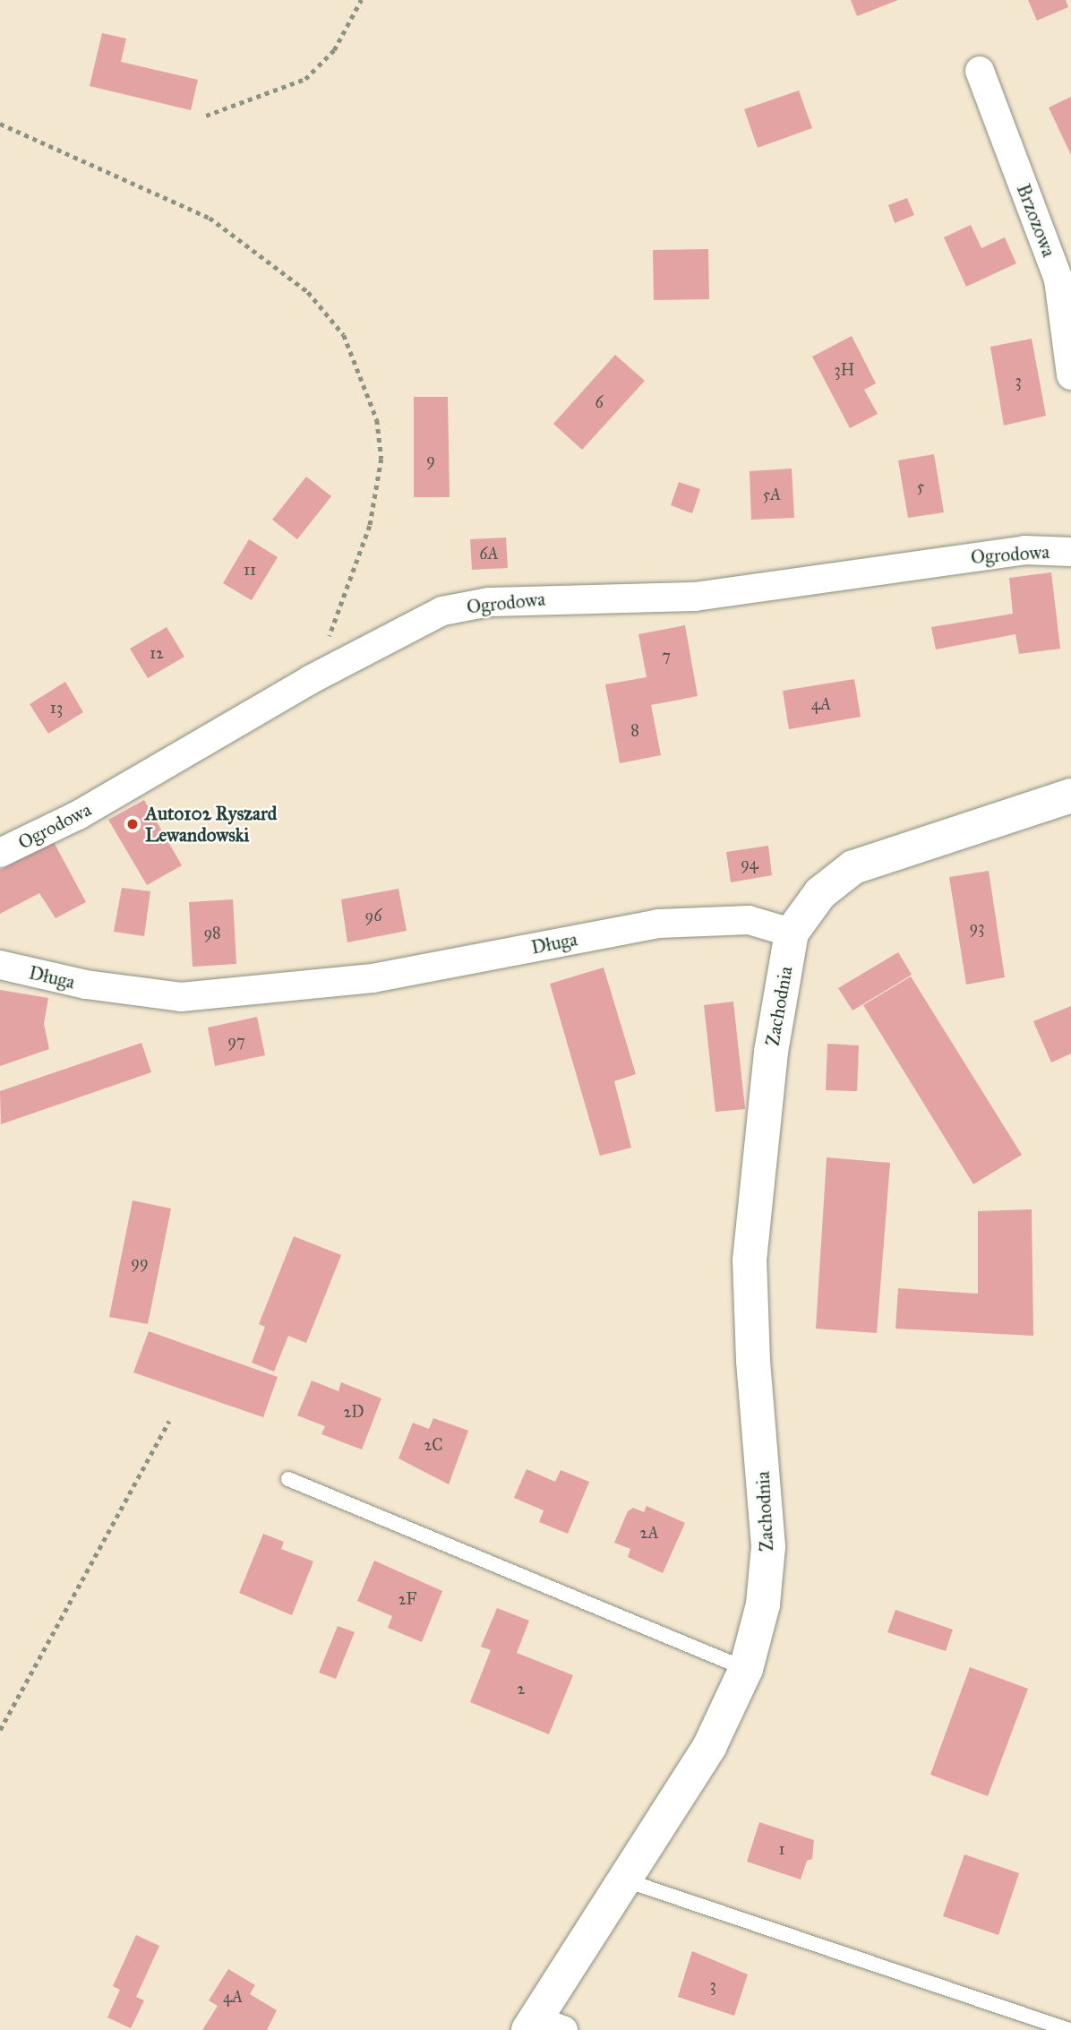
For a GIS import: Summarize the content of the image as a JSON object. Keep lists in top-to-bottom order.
{
  "streets": {
    "street": [
      "Brzozowa",
      "Ogrodowa",
      "Długa",
      "Zachodnia"
    ]
  },
  "crossings": [
    ["Długa", "Zachodnia"]
  ],
  "places": ["Auto102 Ryszard Lewandowski"],
  "house_numbers": [
    "3H",
    "3",
    "6",
    "9",
    "5",
    "5A",
    "6A",
    "11",
    "12",
    "7",
    "4A",
    "13",
    "8",
    "94",
    "96",
    "93",
    "98",
    "97",
    "99",
    "2D",
    "2C",
    "2A",
    "2F",
    "2",
    "1",
    "3",
    "4A"
  ]
}
